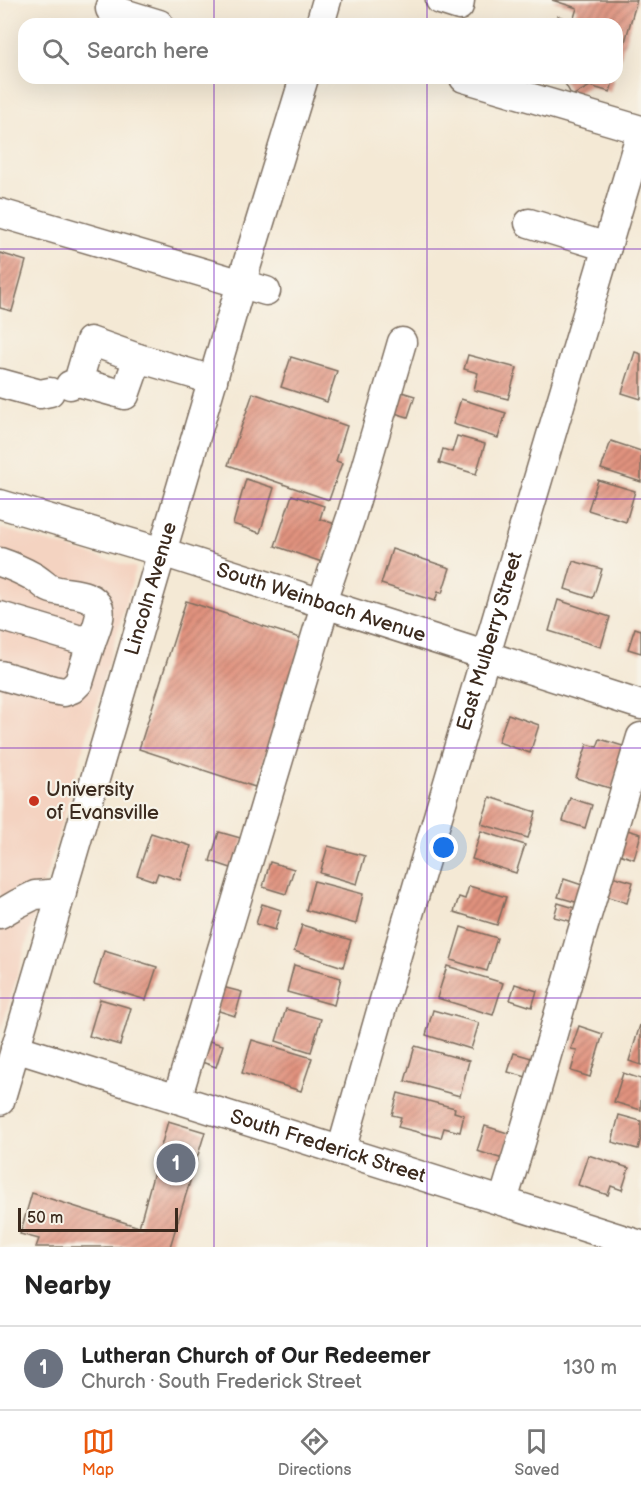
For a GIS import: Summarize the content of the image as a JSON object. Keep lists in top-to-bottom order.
{
  "streets": {
    "street": [
      "Lincoln Avenue",
      "South Weinbach Avenue",
      "East Mulberry Street",
      "South Frederick Street"
    ]
  },
  "crossings": [
    ["Lincoln Avenue", "South Weinbach Avenue"],
    ["Lincoln Avenue", "South Frederick Street"],
    ["South Weinbach Avenue", "East Mulberry Street"],
    ["East Mulberry Street", "South Frederick Street"]
  ],
  "places": ["University of Evansville"],
  "scale_bar": "50 m",
  "page": {
    "search": "Search here",
    "pins": "1",
    "scale": "50 m",
    "heading": "Nearby",
    "list": [
      {
        "mark": "1",
        "name": "Lutheran Church of Our Redeemer",
        "note": "Church · South Frederick Street",
        "value": "130 m"
      }
    ],
    "nav": ["Map", "Directions", "Saved"]
  }
}
